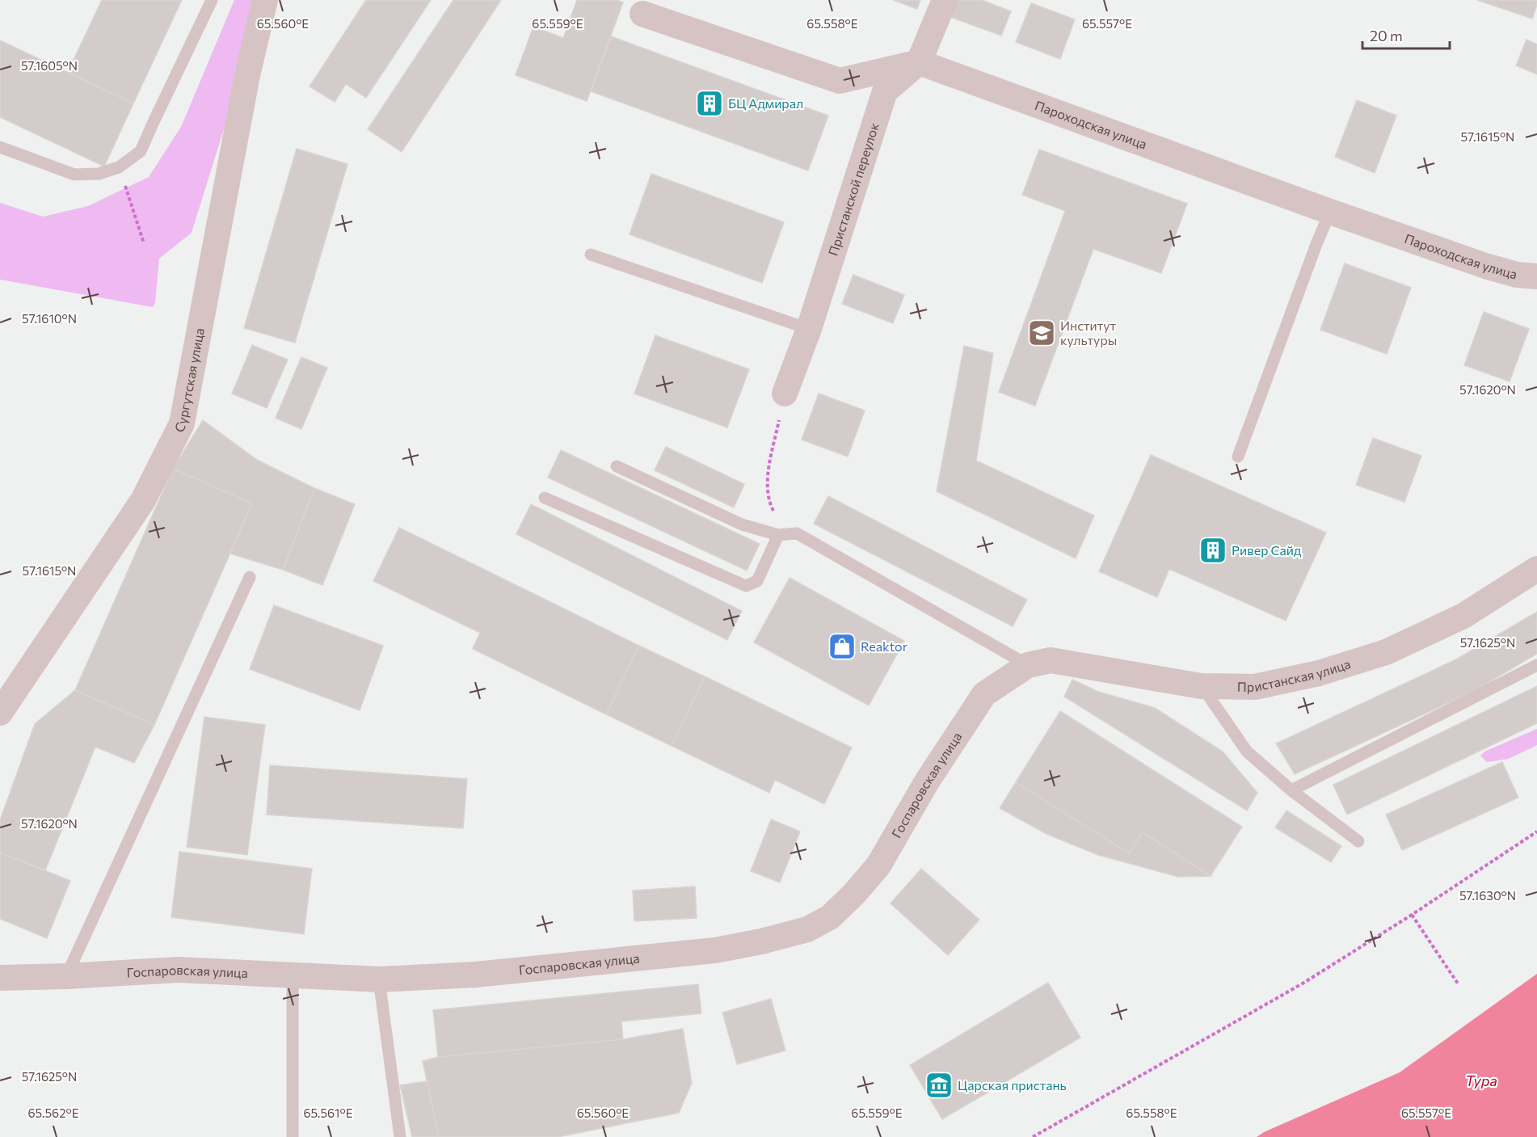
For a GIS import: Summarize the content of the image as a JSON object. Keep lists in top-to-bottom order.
{
  "streets": {
    "street": [
      "Пароходская улица",
      "Пристанской переулок",
      "Сургутская улица",
      "Пристанская улица",
      "Госпаровская улица"
    ]
  },
  "crossings": [
    ["Пароходская улица", "Пристанской переулок"],
    ["Пристанская улица", "Госпаровская улица"]
  ],
  "water": ["Тура"],
  "places": {
    "building": ["БЦ Адмирал", "Ривер Сайд"],
    "school or university": ["Институт культуры"],
    "shop": ["Reaktor"],
    "museum": ["Царская пристань"]
  },
  "scale_bar": "20 m",
  "coordinates": [
    "65.560°E",
    "65.559°E",
    "65.558°E",
    "65.557°E",
    "57.1605°N",
    "57.1615°N",
    "57.1610°N",
    "57.1620°N",
    "57.1625°N",
    "57.1630°N",
    "65.562°E",
    "65.561°E"
  ]
}
